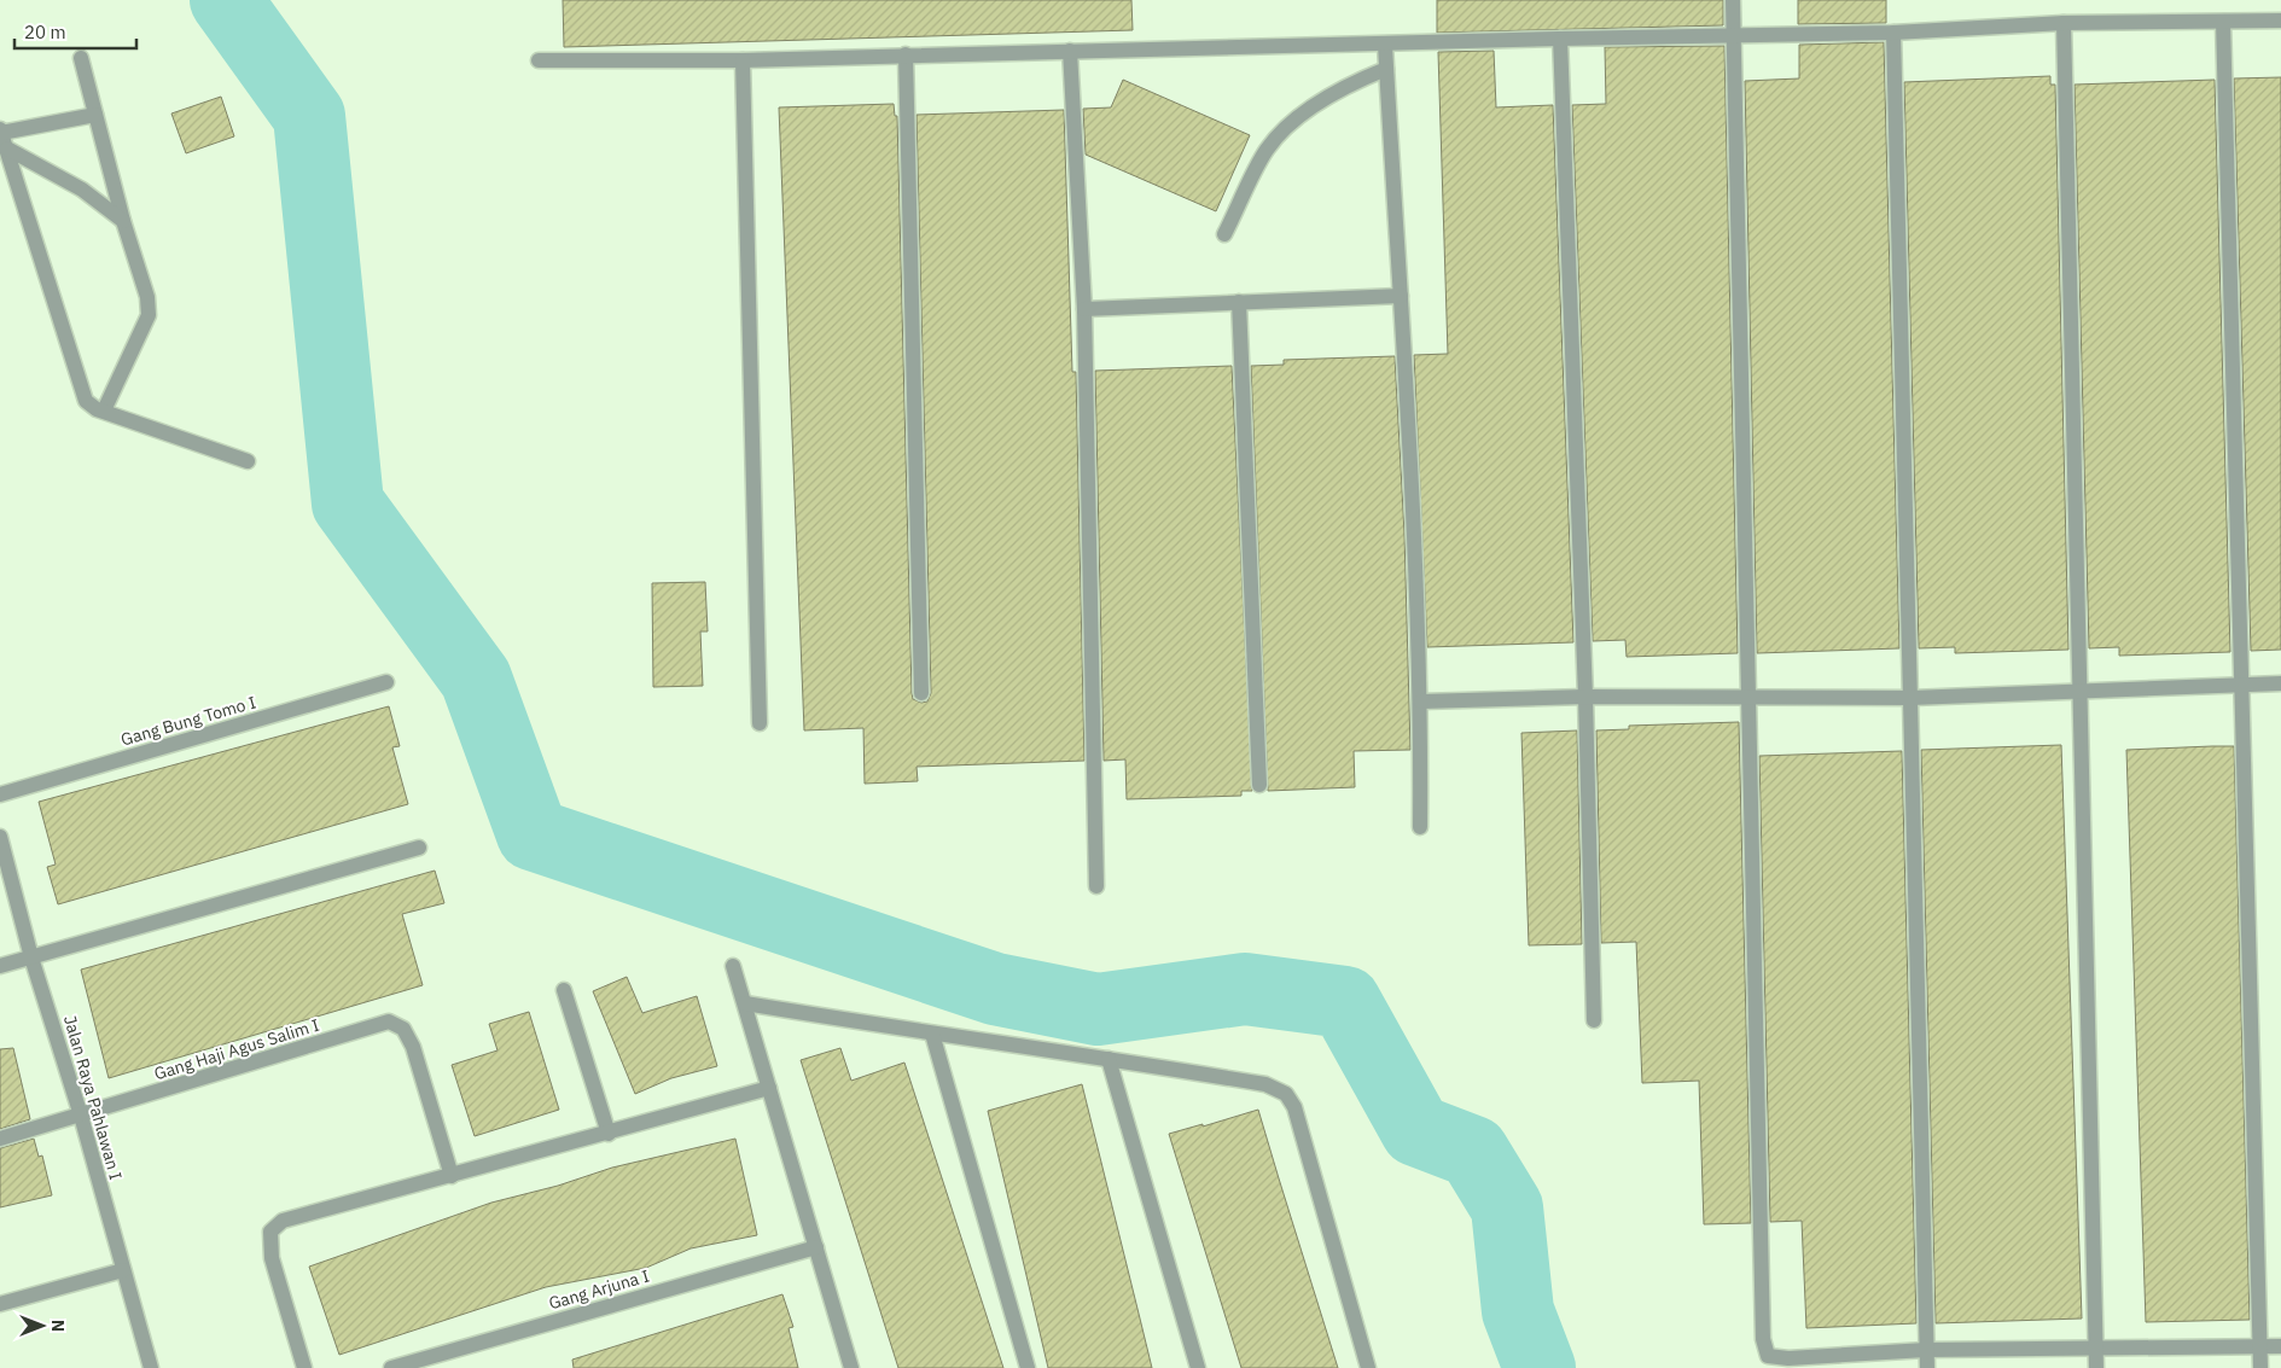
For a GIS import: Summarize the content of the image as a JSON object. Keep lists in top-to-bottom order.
{
  "streets": {
    "street": [
      "Gang Bung Tomo I",
      "Gang Haji Agus Salim I",
      "Jalan Raya Pahlawan I",
      "Gang Arjuna I"
    ]
  },
  "crossings": [
    ["Gang Haji Agus Salim I", "Jalan Raya Pahlawan I"]
  ],
  "scale_bar": "20 m",
  "north": "right"
}
